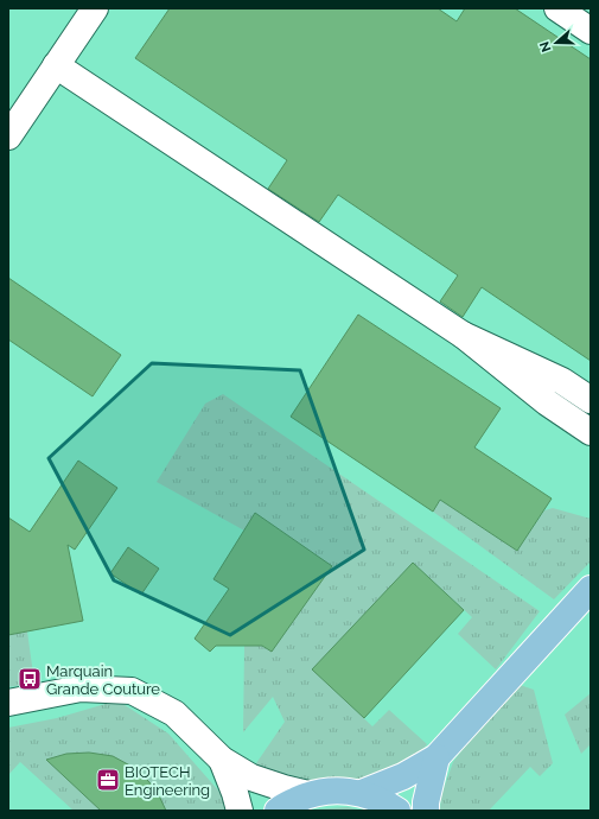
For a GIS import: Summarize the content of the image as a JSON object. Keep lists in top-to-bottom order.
{
  "places": {
    "bus stop": ["Marquain Grande Couture"],
    "office": ["BIOTECH Engineering"]
  },
  "north": "left"
}
